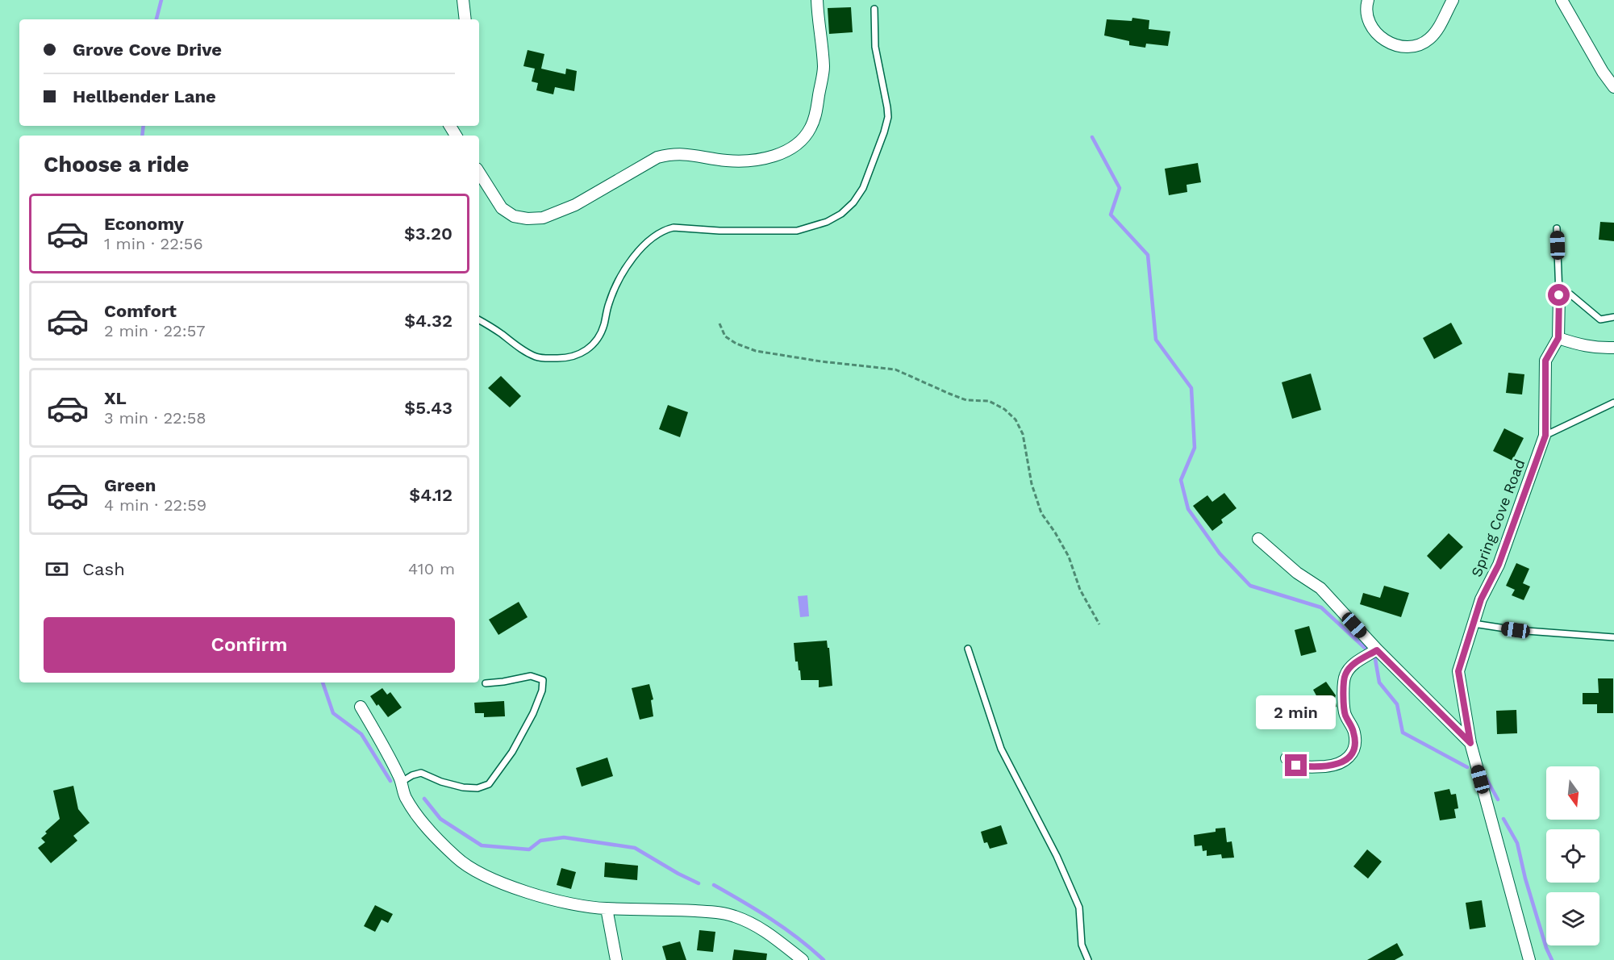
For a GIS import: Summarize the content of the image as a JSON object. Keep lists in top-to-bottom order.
{
  "streets": {
    "street": ["Spring Cove Road"]
  },
  "north": "bottom",
  "page": {
    "banner": ["Grove Cove Drive", "Hellbender Lane"],
    "heading": "Choose a ride",
    "list": [
      {
        "name": "Economy",
        "note": "1 min · 22:56",
        "value": "$3.20"
      },
      {
        "name": "Comfort",
        "note": "2 min · 22:57",
        "value": "$4.32"
      },
      {
        "name": "XL",
        "note": "3 min · 22:58",
        "value": "$5.43"
      },
      {
        "name": "Green",
        "note": "4 min · 22:59",
        "value": "$4.12"
      }
    ],
    "pay": ["Cash", "410 m"],
    "buttons": "Confirm",
    "bubble": "2 min"
  }
}
